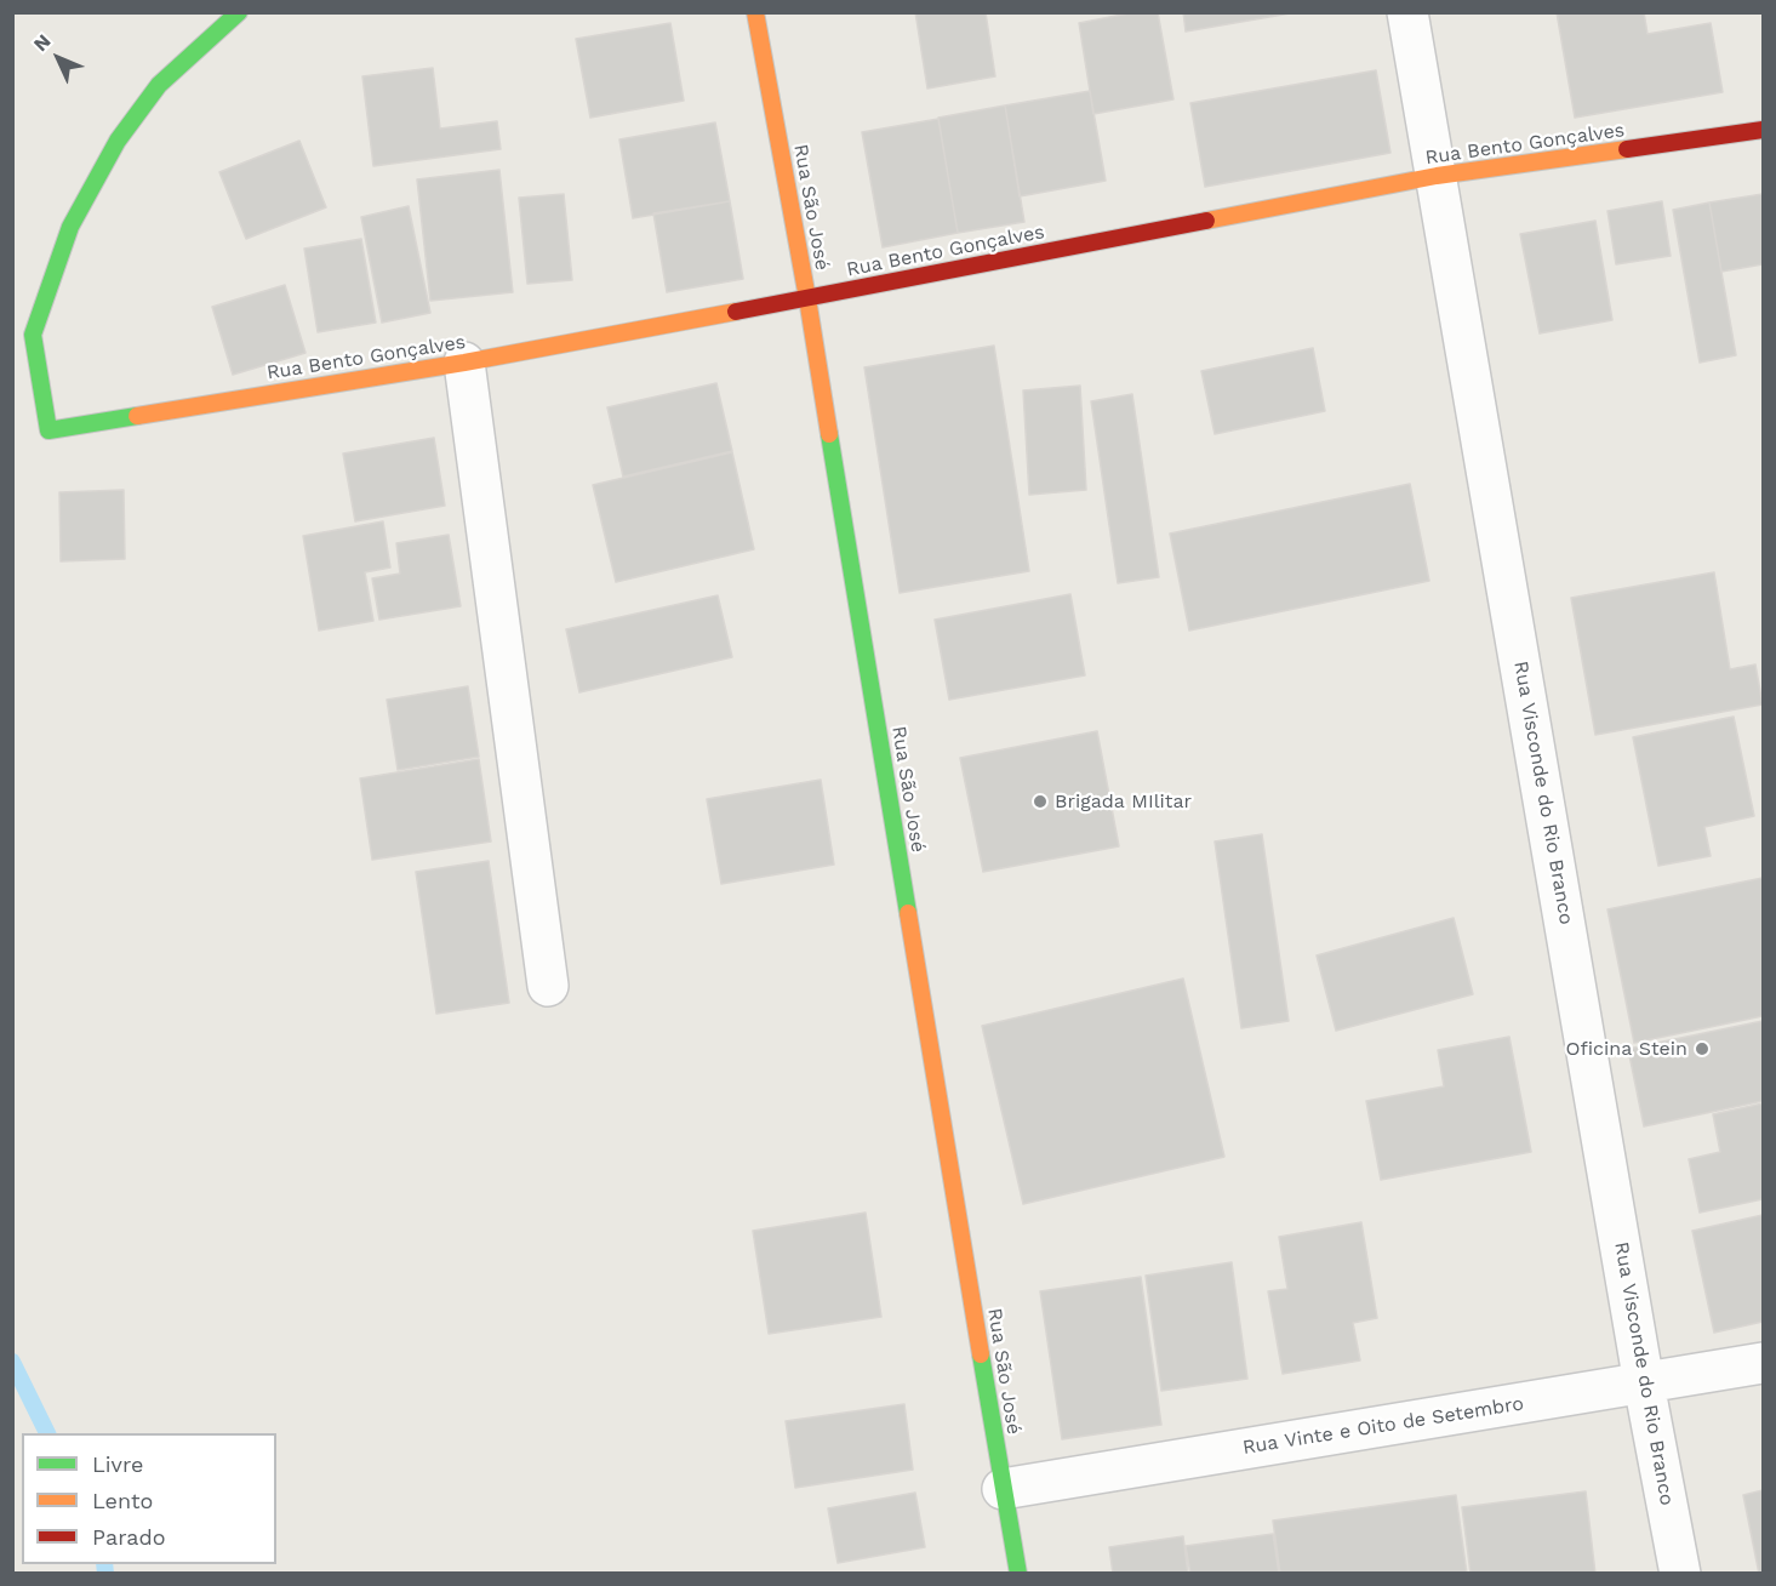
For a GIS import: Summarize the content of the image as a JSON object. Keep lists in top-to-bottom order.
{
  "streets": {
    "street": [
      "Rua Bento Gonçalves",
      "Rua São José",
      "Rua Visconde do Rio Branco",
      "Rua Vinte e Oito de Setembro"
    ]
  },
  "crossings": [
    ["Rua Bento Gonçalves", "Rua São José"],
    ["Rua Bento Gonçalves", "Rua Visconde do Rio Branco"],
    ["Rua São José", "Rua Vinte e Oito de Setembro"],
    ["Rua Visconde do Rio Branco", "Rua Vinte e Oito de Setembro"]
  ],
  "places": ["Brigada MIlitar", "Oficina Stein"],
  "legend": ["Livre", "Lento", "Parado"],
  "north": "top left"
}
